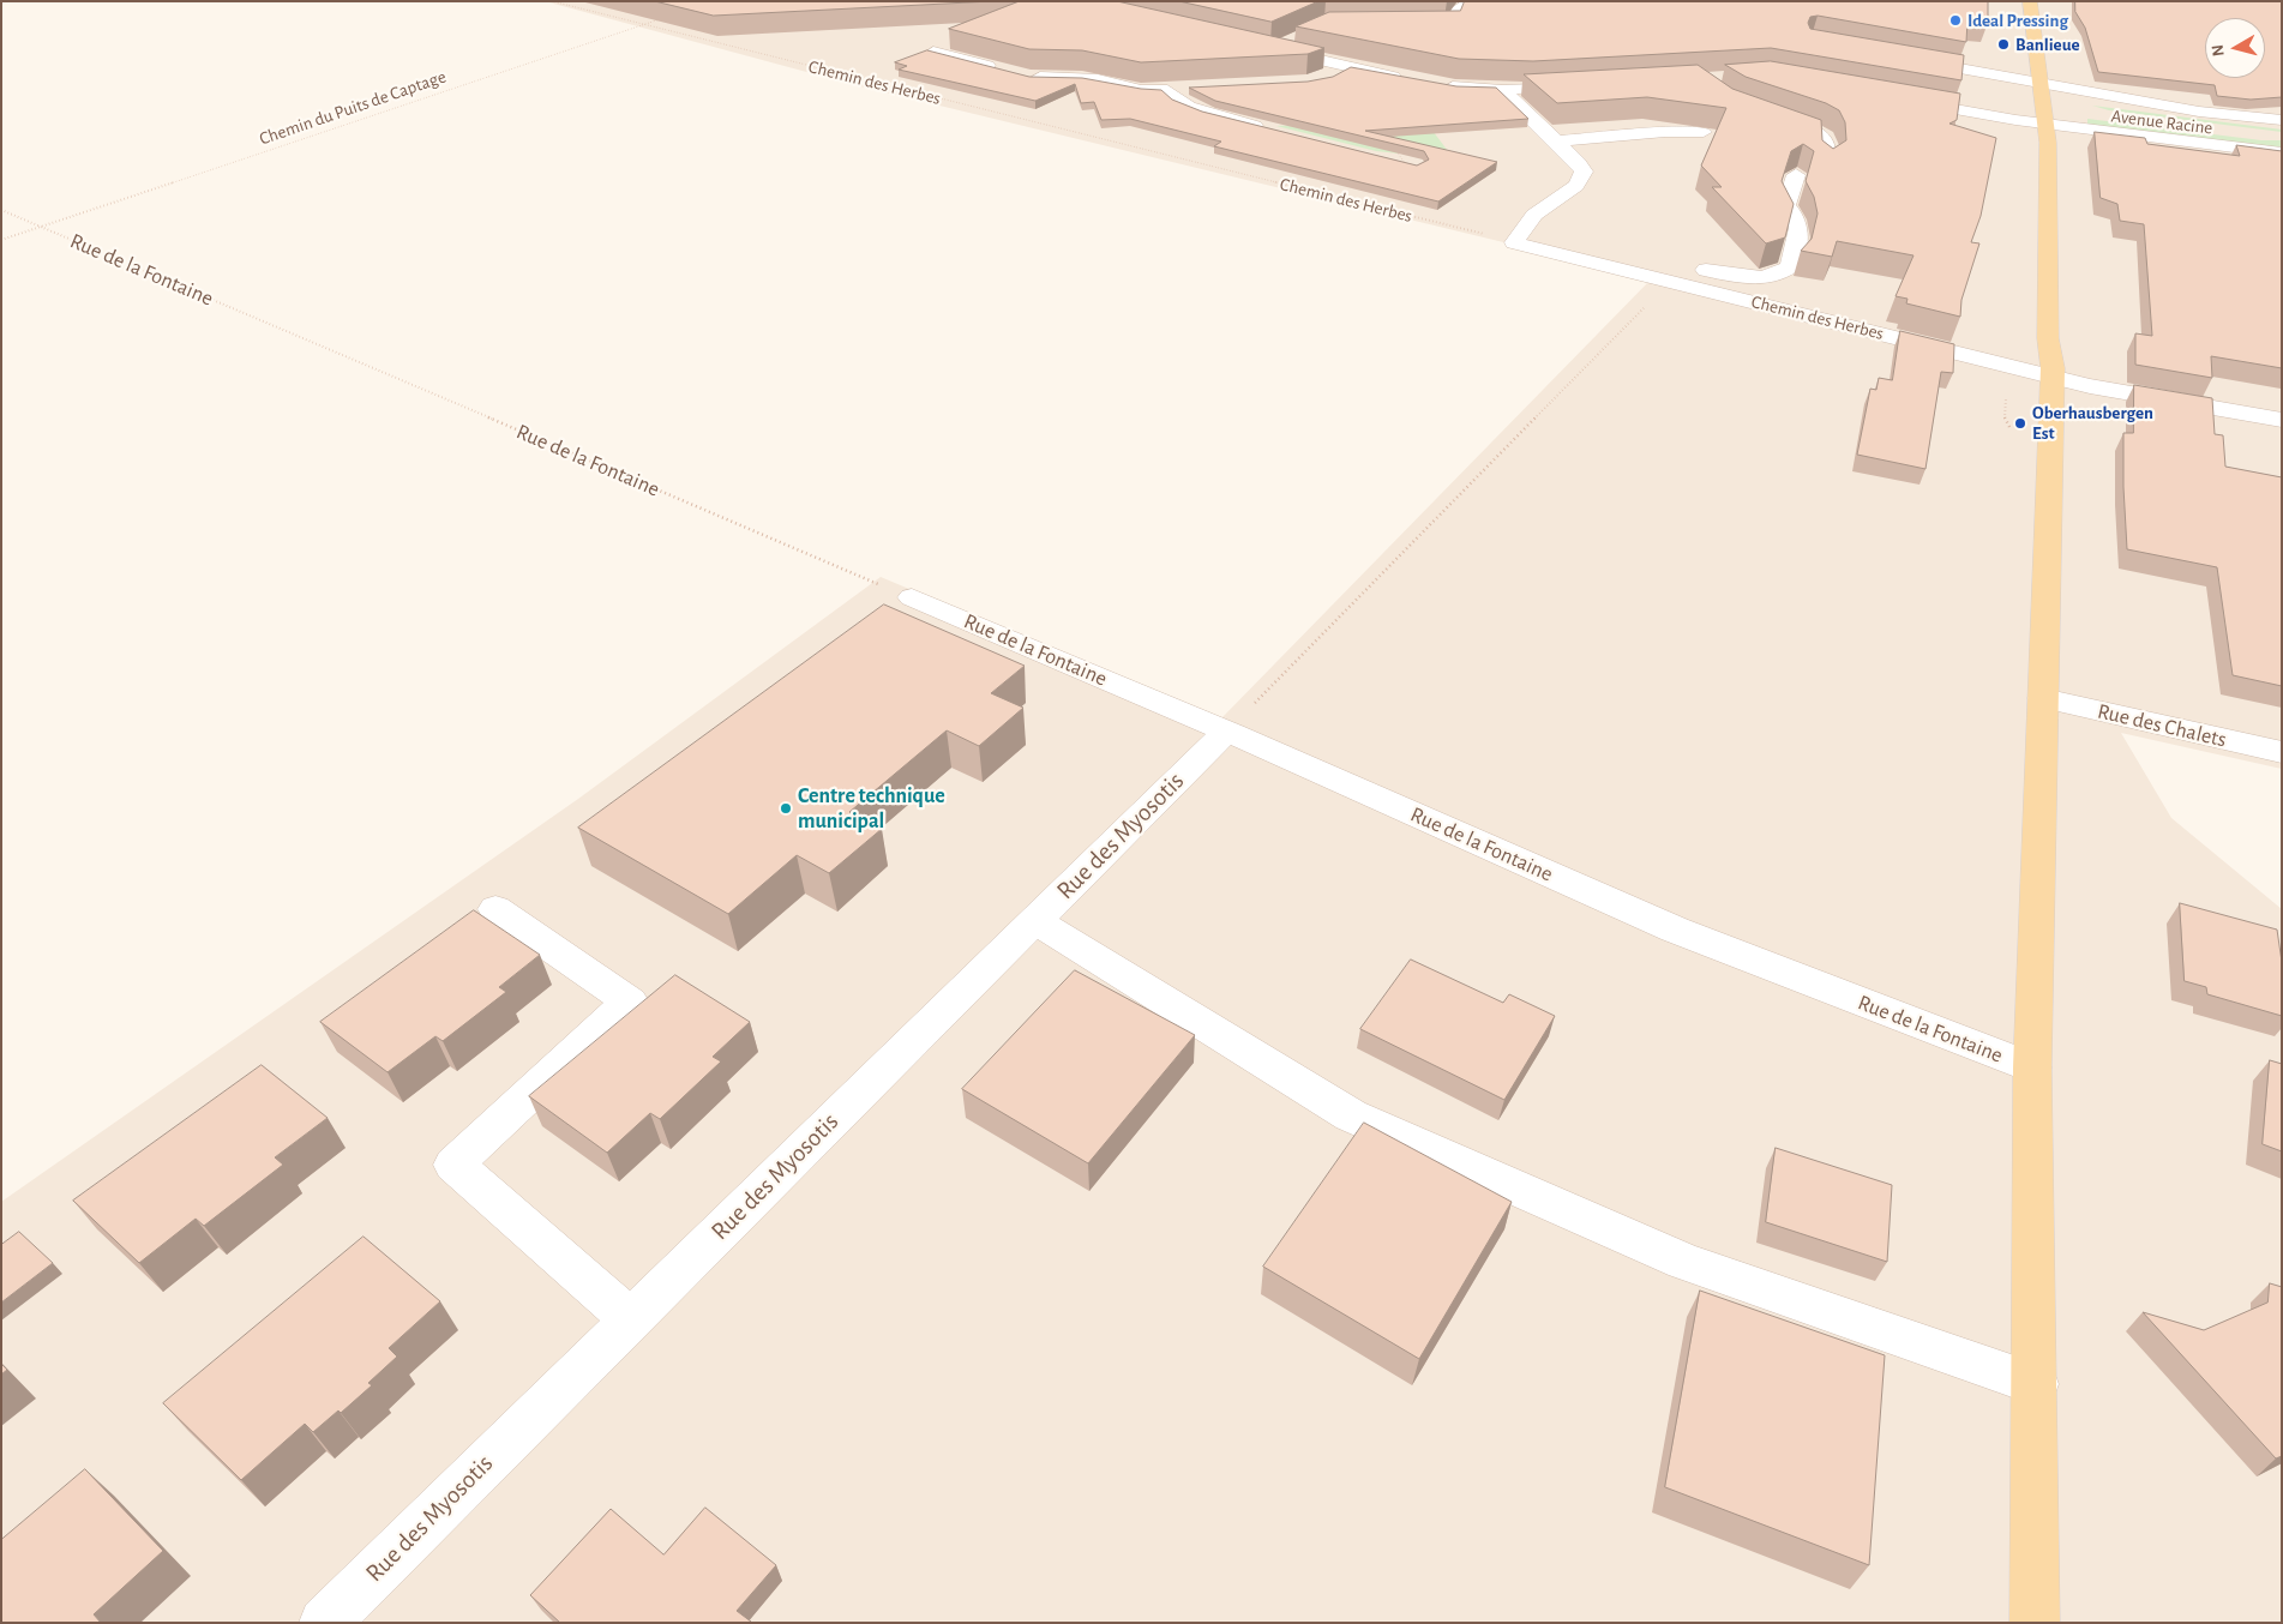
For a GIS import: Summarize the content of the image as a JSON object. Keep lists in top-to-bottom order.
{
  "streets": {
    "street": [
      "Chemin des Herbes",
      "Avenue Racine",
      "Rue de la Fontaine",
      "Rue des Chalets",
      "Rue des Myosotis"
    ],
    "path": ["Chemin du Puits de Captage"]
  },
  "crossings": [
    ["Chemin des Herbes", "Chemin du Puits de Captage"],
    ["Chemin du Puits de Captage", "Rue de la Fontaine"],
    ["Rue de la Fontaine", "Rue des Myosotis"]
  ],
  "places": [
    "Ideal Pressing",
    "Banlieue",
    "Oberhausbergen Est",
    "Centre technique municipal"
  ],
  "north": "left"
}
